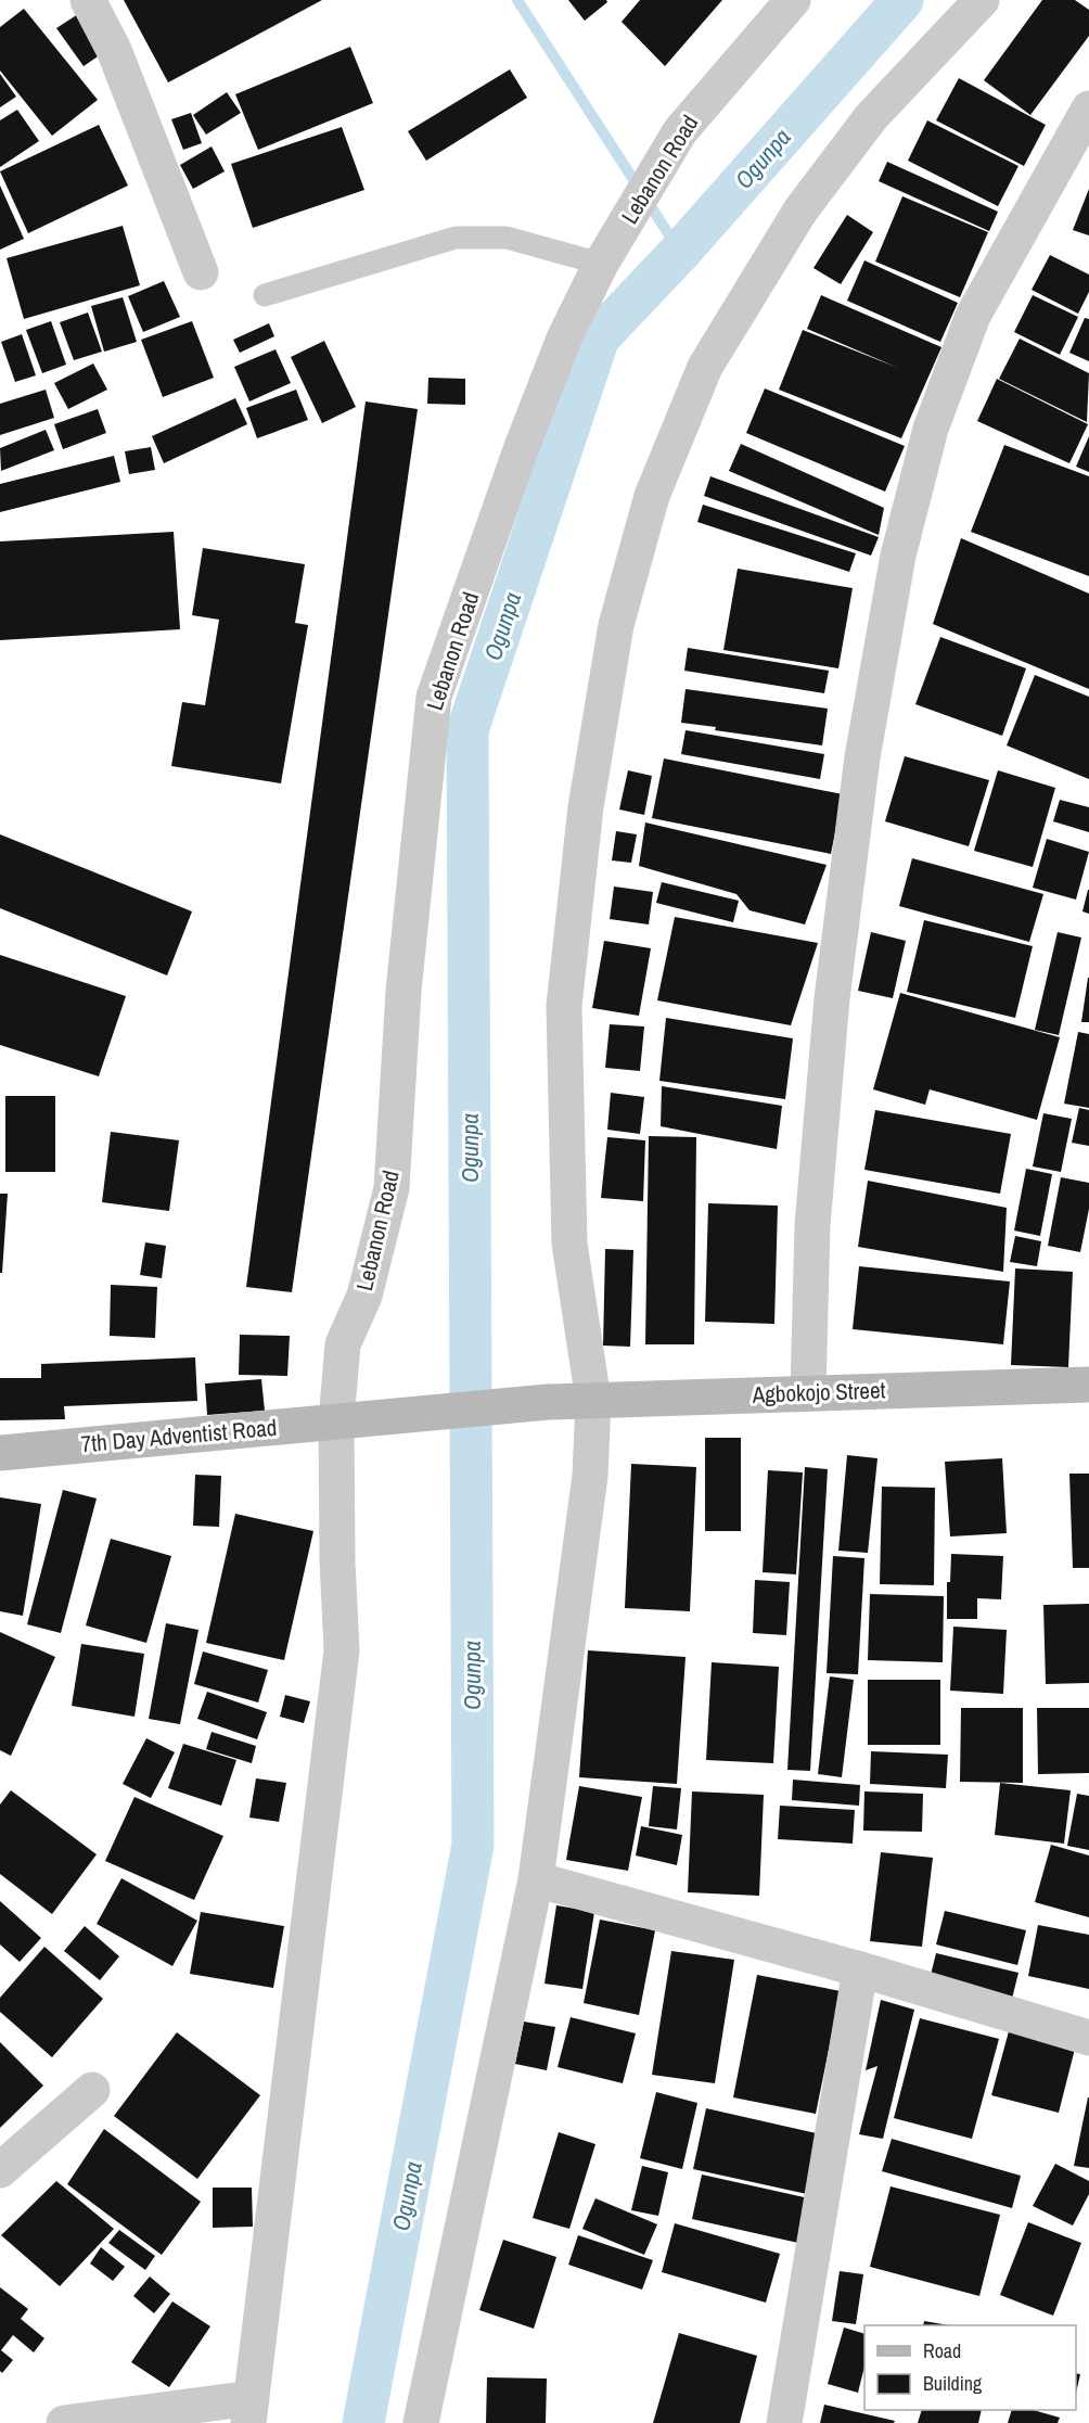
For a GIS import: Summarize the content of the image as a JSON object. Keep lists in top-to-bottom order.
{
  "streets": {
    "street": ["Lebanon Road", "Agbokojo Street", "7th Day Adventist Road"]
  },
  "crossings": [
    ["Lebanon Road", "7th Day Adventist Road"],
    ["Agbokojo Street", "7th Day Adventist Road"]
  ],
  "water": ["Ogunpa"],
  "legend": ["Road", "Building"]
}
